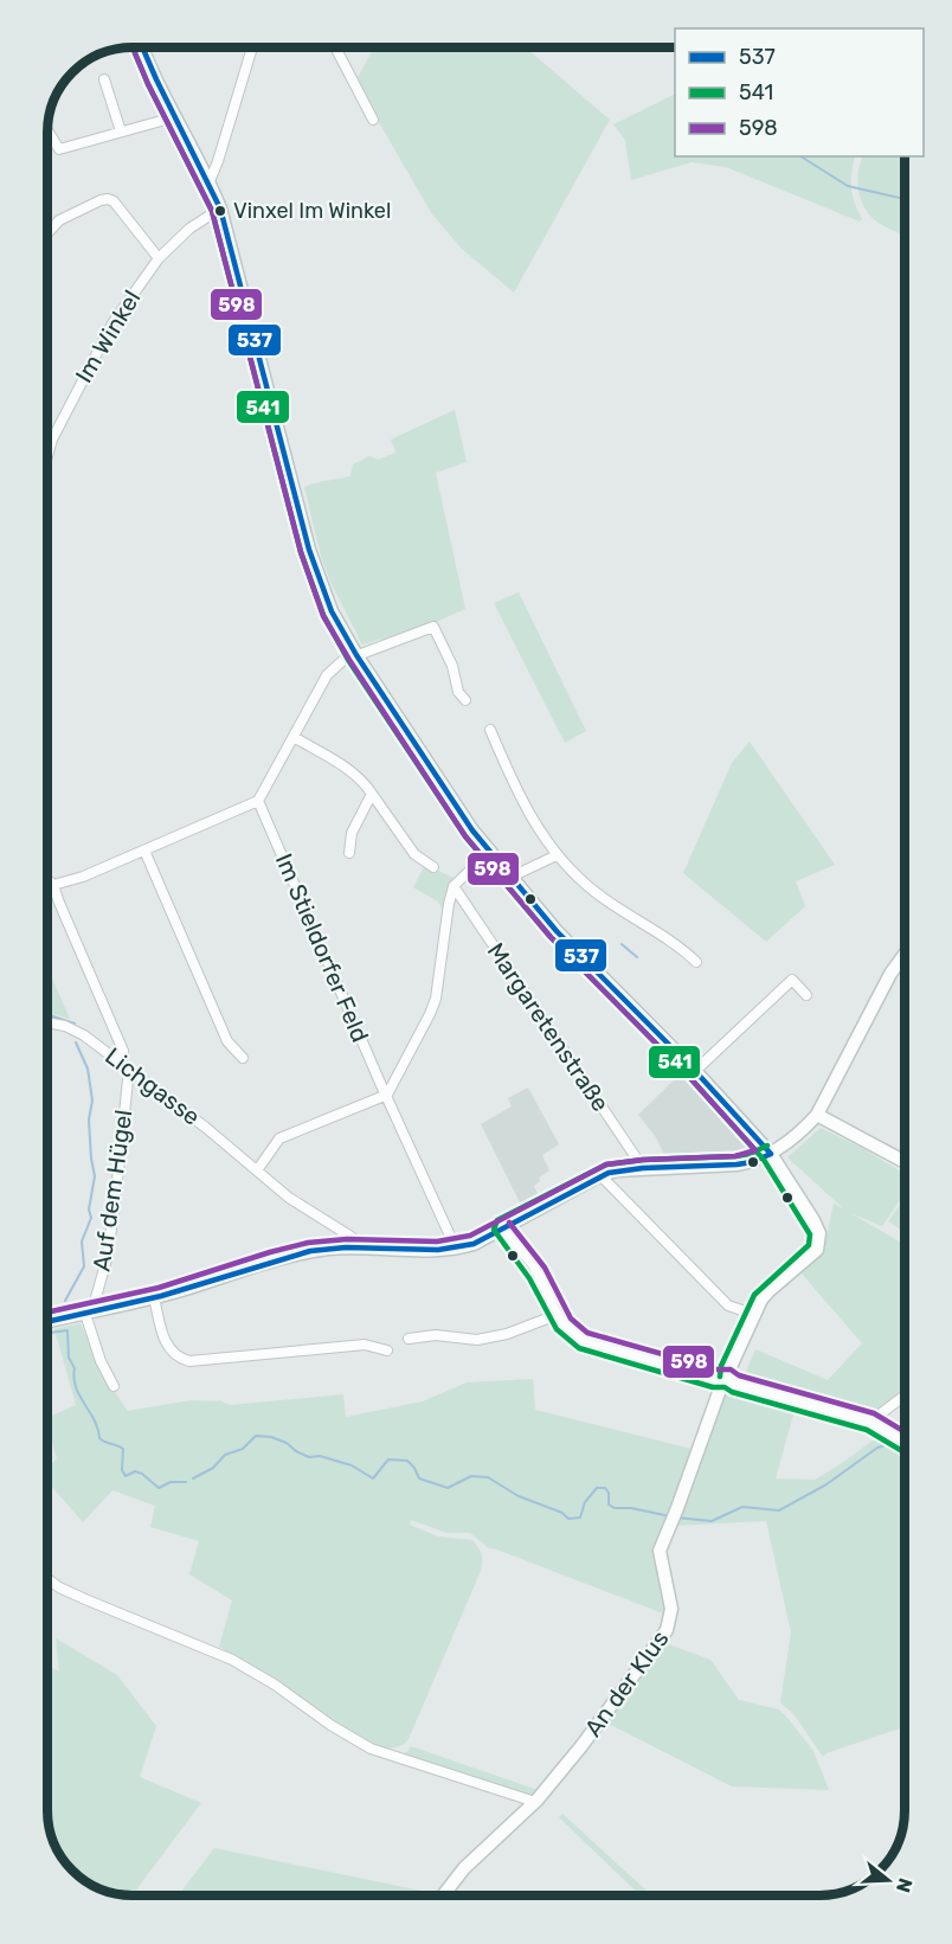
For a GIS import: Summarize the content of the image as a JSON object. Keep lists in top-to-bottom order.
{
  "streets": {
    "main road": ["An der Klus"],
    "street": [
      "Im Winkel",
      "Im Stieldorfer Feld",
      "Margaretenstraße",
      "Lichgasse",
      "Auf dem Hügel"
    ]
  },
  "crossings": [
    ["Lichgasse", "Auf dem Hügel"]
  ],
  "places": ["Vinxel Im Winkel"],
  "lines": ["transit line 537", "transit line 541", "transit line 598"],
  "legend": ["537", "541", "598"],
  "north": "right"
}
